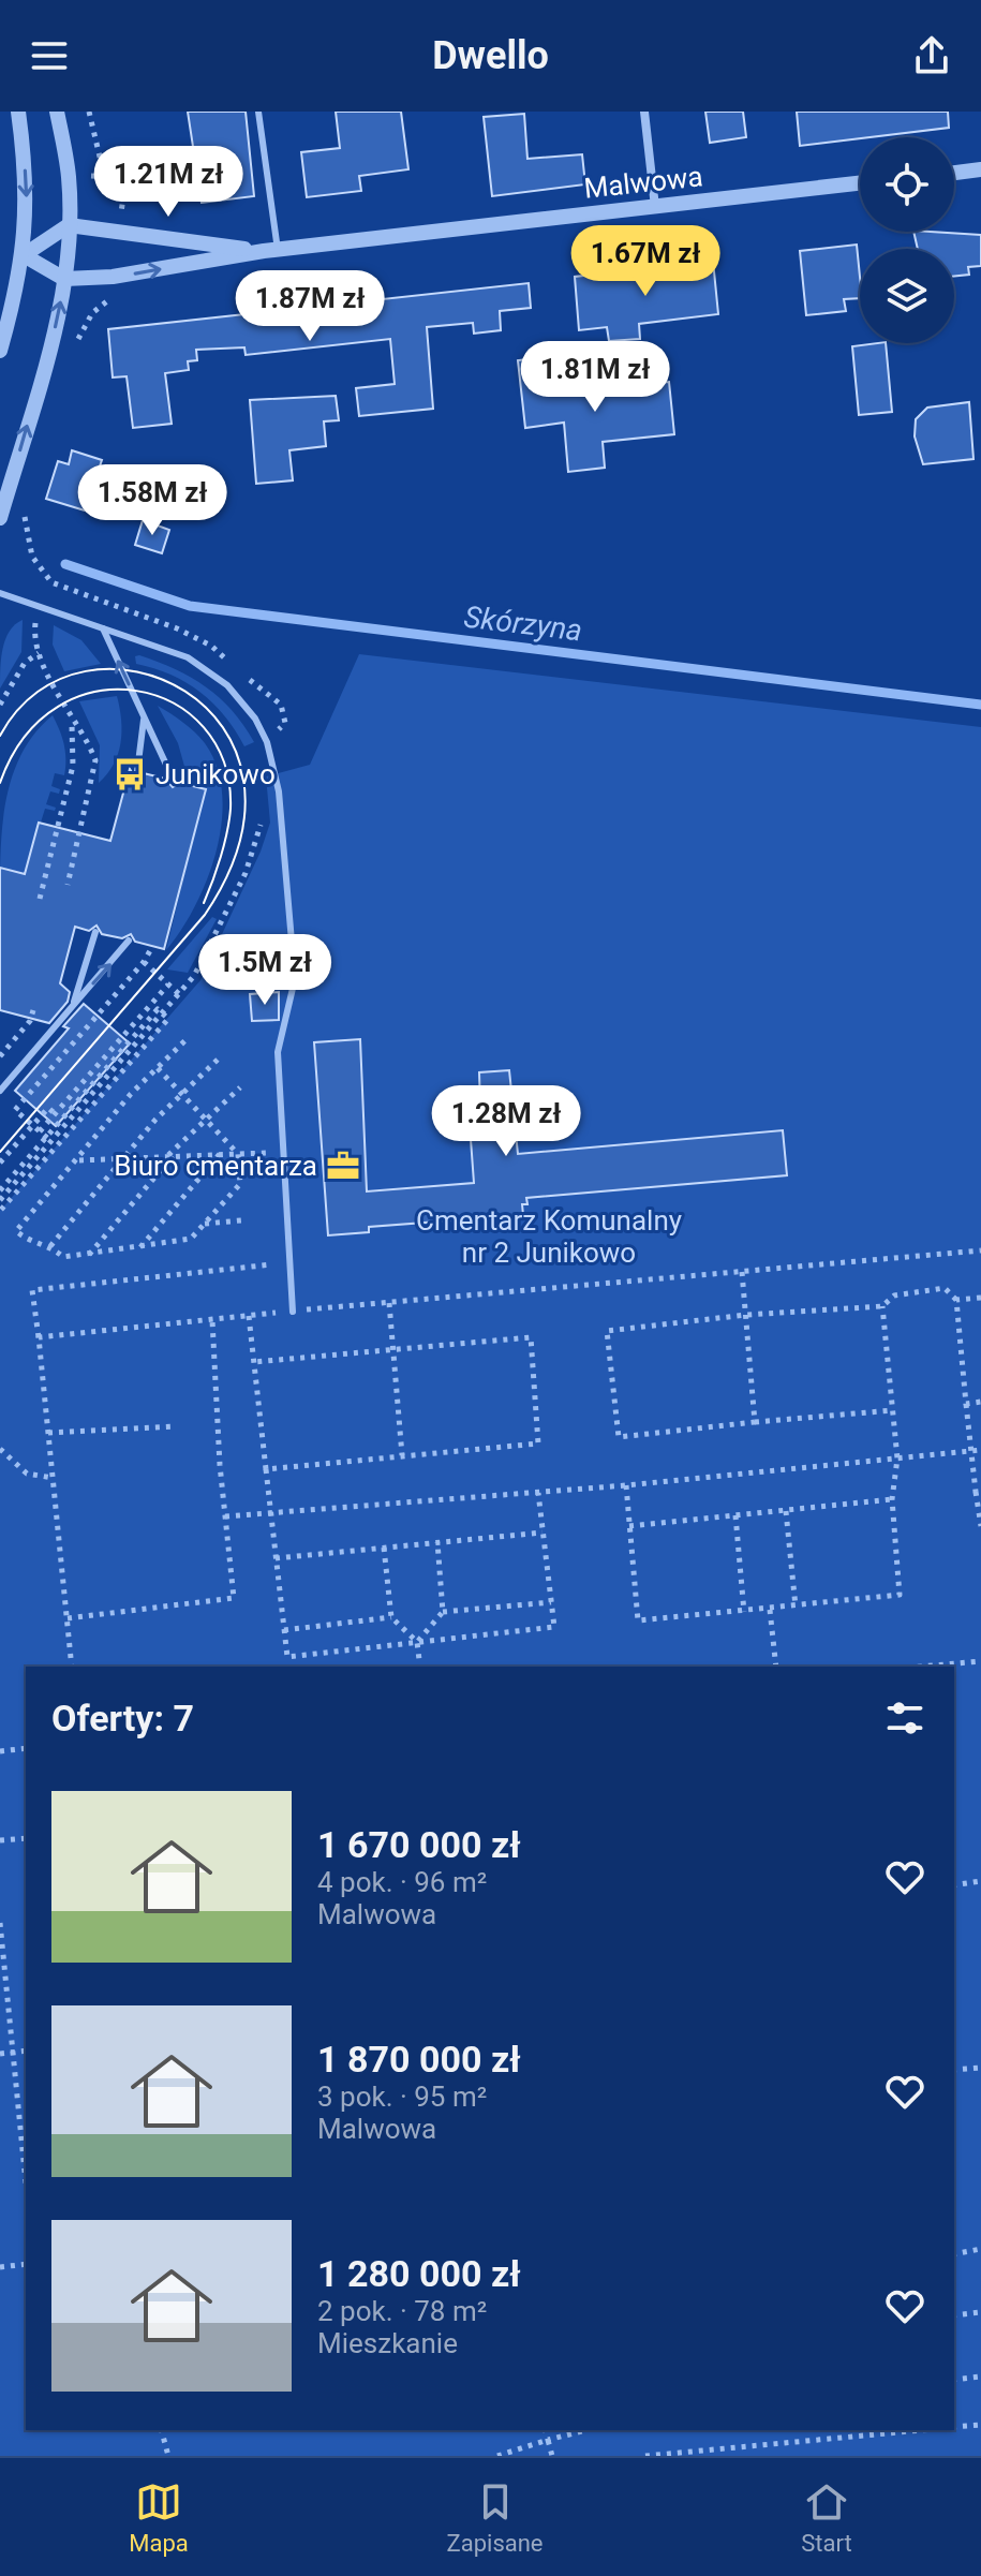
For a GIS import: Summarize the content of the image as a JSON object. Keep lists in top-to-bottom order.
{
  "streets": {
    "street": ["Malwowa"]
  },
  "water": ["Skórzyna"],
  "parks": ["Cmentarz Komunalny nr 2 Junikowo"],
  "places": {
    "bus stop": ["Junikowo"],
    "office": ["Biuro cmentarza"]
  },
  "page": {
    "header": "Dwello",
    "price": [
      "1.21M zł",
      "1.67M zł",
      "1.87M zł",
      "1.81M zł",
      "1.58M zł",
      "1.5M zł",
      "1.28M zł"
    ],
    "heading": "Oferty: 7",
    "list": [
      {
        "name": "1 670 000 zł",
        "note": "4 pok. · 96 m² · Malwowa"
      },
      {
        "name": "1 870 000 zł",
        "note": "3 pok. · 95 m² · Malwowa"
      },
      {
        "name": "1 280 000 zł",
        "note": "2 pok. · 78 m² · Mieszkanie"
      }
    ],
    "tabs": ["Mapa", "Zapisane", "Start"]
  }
}
